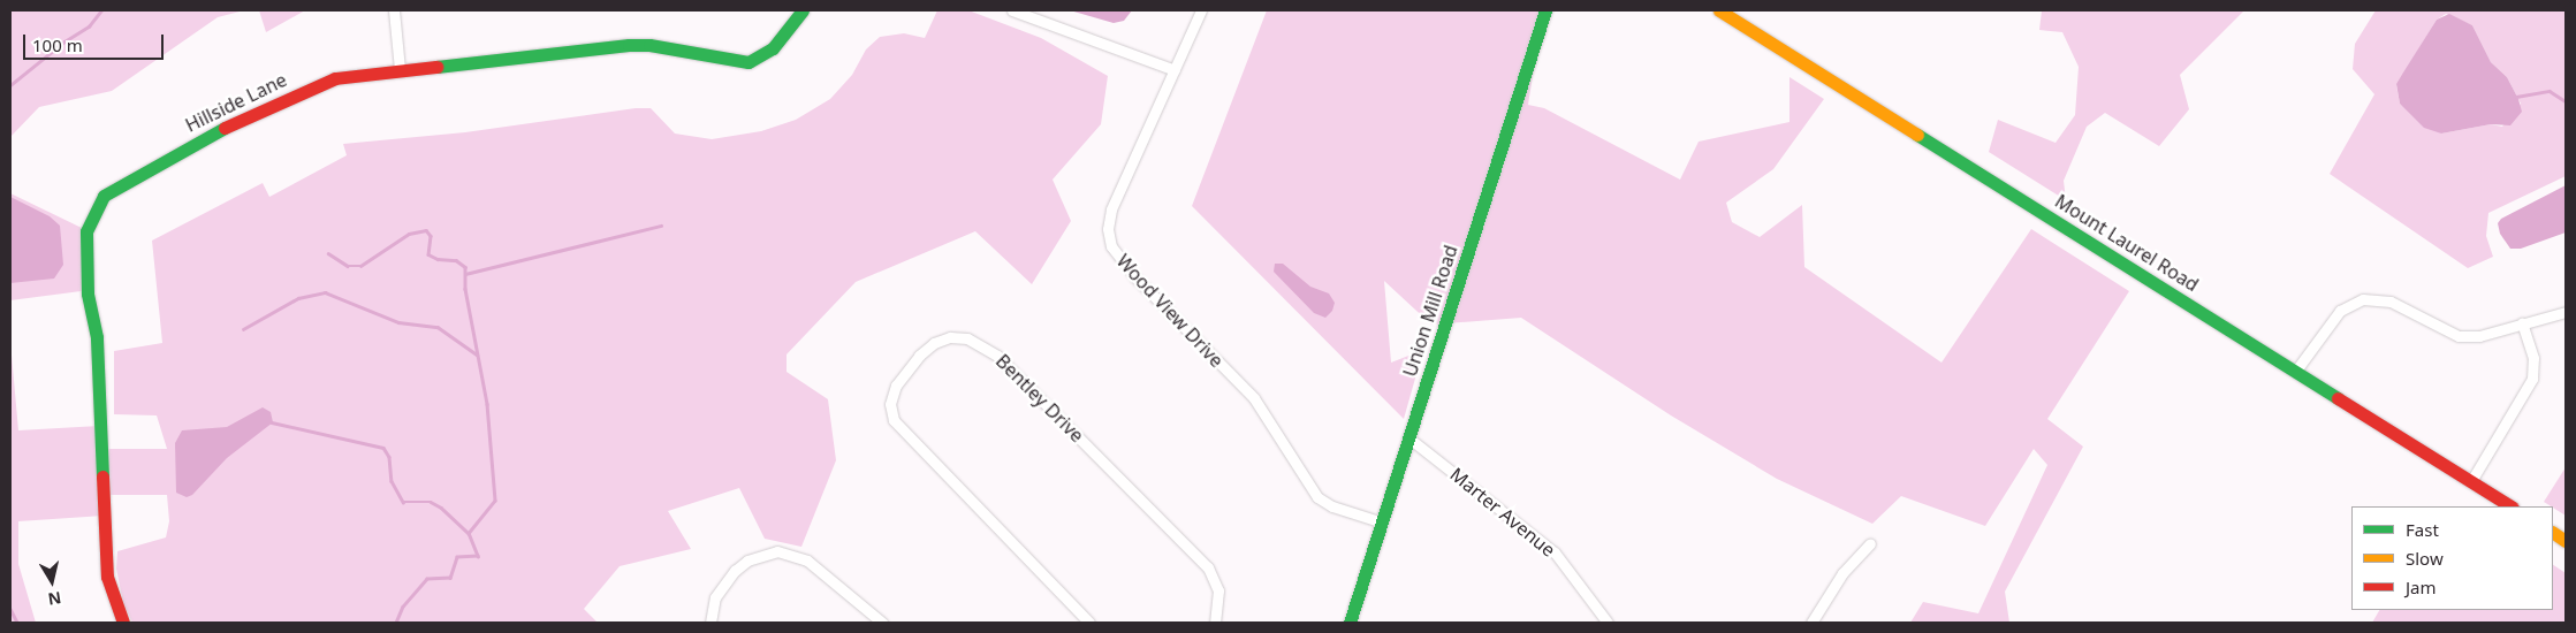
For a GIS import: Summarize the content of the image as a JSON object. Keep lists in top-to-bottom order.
{
  "streets": {
    "street": [
      "Hillside Lane",
      "Mount Laurel Road",
      "Wood View Drive",
      "Union Mill Road",
      "Bentley Drive",
      "Marter Avenue"
    ]
  },
  "crossings": [
    ["Wood View Drive", "Union Mill Road"],
    ["Union Mill Road", "Marter Avenue"]
  ],
  "legend": ["Fast", "Slow", "Jam"],
  "scale_bar": "100 m",
  "north": "bottom"
}
